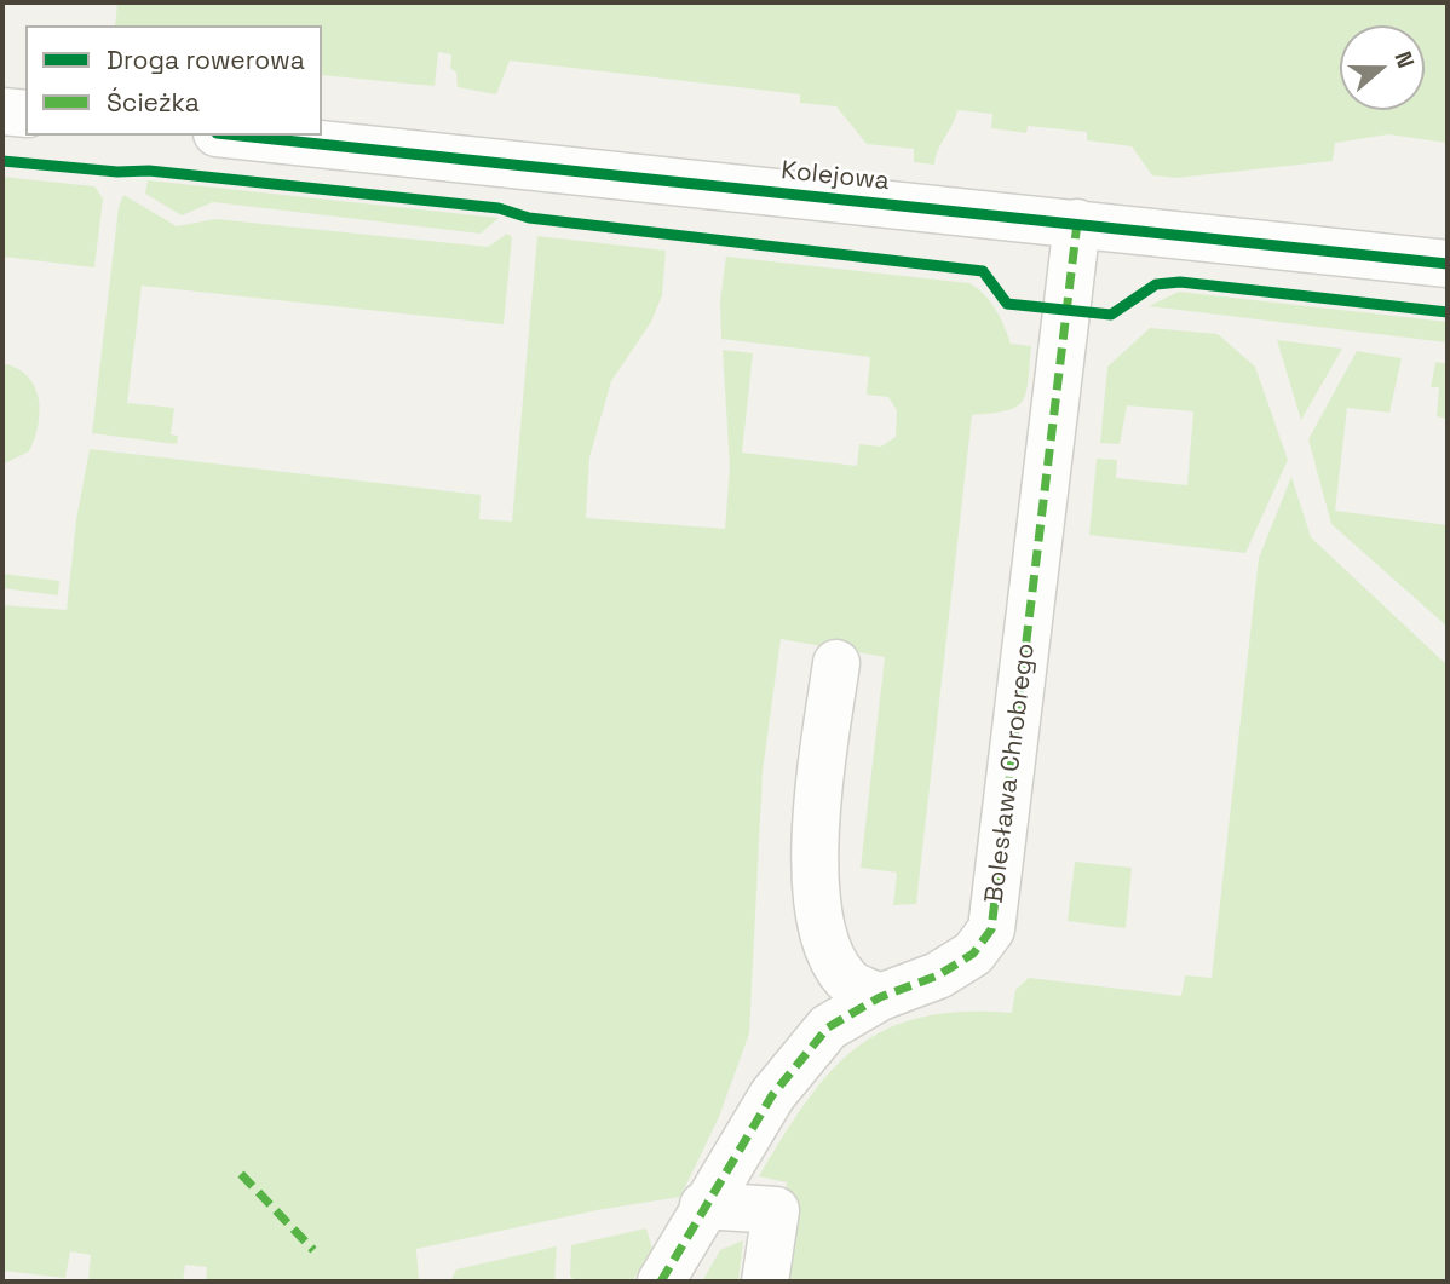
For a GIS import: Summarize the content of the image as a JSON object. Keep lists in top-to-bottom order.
{
  "streets": {
    "street": ["Kolejowa", "Bolesława Chrobrego"]
  },
  "crossings": [
    ["Kolejowa", "Bolesława Chrobrego"]
  ],
  "legend": ["Droga rowerowa", "Ścieżka"],
  "north": "right"
}
